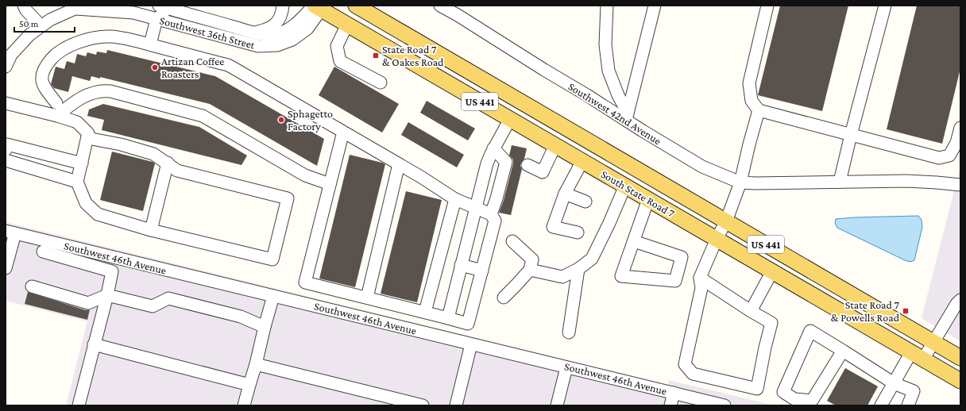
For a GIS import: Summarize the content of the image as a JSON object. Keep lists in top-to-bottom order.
{
  "streets": {
    "main road": ["US 441", "South State Road 7"],
    "street": ["Southwest 36th Street", "Southwest 42nd Avenue", "Southwest 46th Avenue"]
  },
  "crossings": [
    ["Southwest 36th Street", "South State Road 7"]
  ],
  "places": {
    "transit": ["State Road 7 & Oakes Road", "State Road 7 & Powells Road"],
    "other": ["Artizan Coffee Roasters", "Sphagetto Factory"]
  },
  "scale_bar": "50 m"
}
